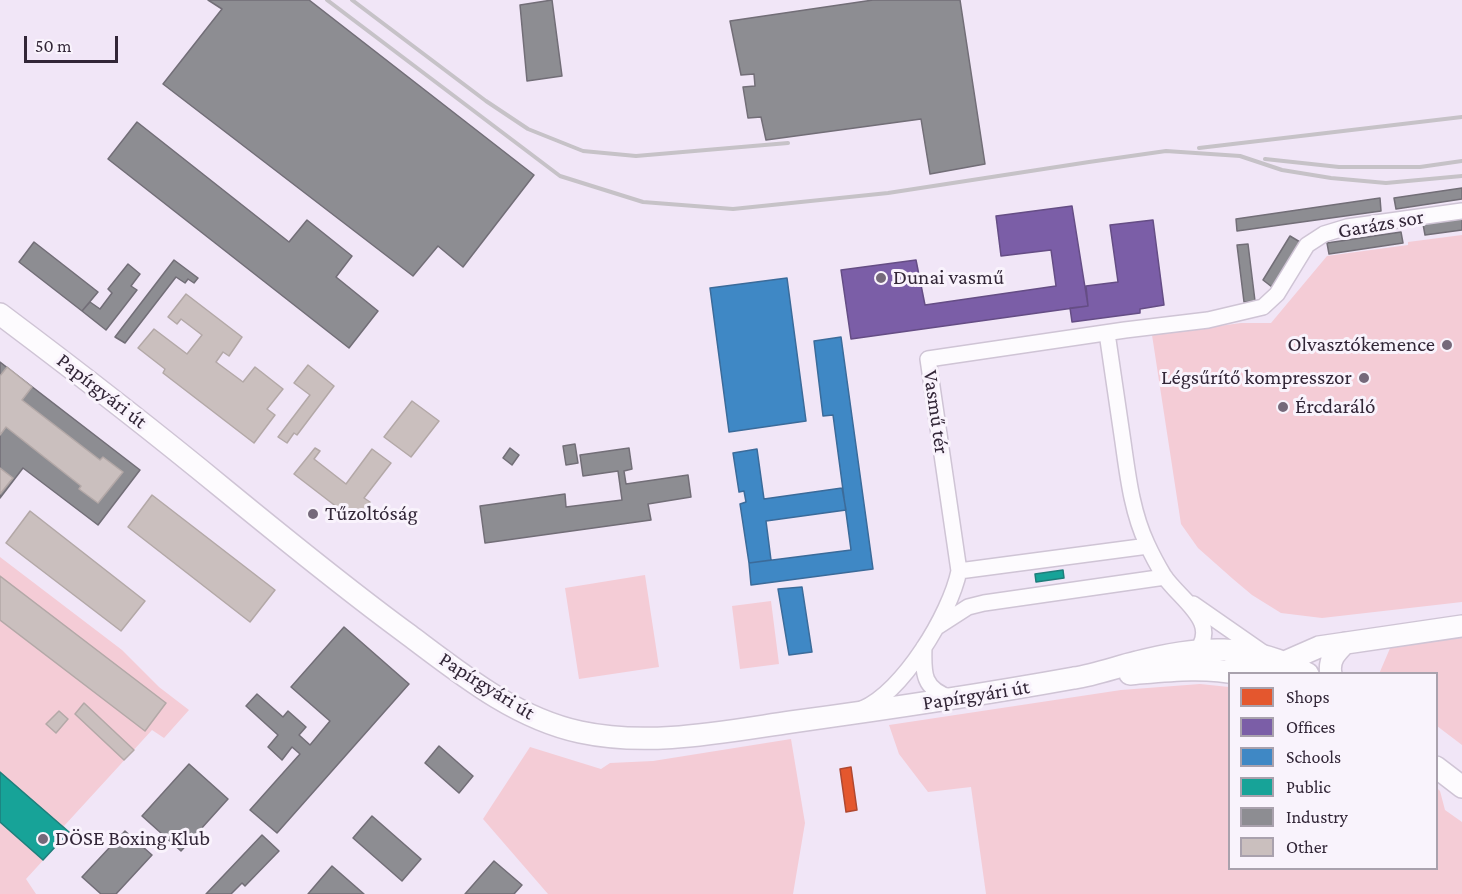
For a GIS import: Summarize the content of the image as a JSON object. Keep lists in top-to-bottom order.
{
  "streets": {
    "street": ["Garázs sor", "Papírgyári út", "Vasmű tér"]
  },
  "crossings": [
    ["Garázs sor", "Vasmű tér"],
    ["Papírgyári út", "Vasmű tér"]
  ],
  "places": [
    "Dunai vasmű",
    "Olvasztókemence",
    "Légsűrítő kompresszor",
    "Ércdaráló",
    "Tűzoltóság",
    "DÖSE Boxing Klub"
  ],
  "legend": [
    "Shops",
    "Offices",
    "Schools",
    "Public",
    "Industry",
    "Other"
  ],
  "scale_bar": "50 m"
}
